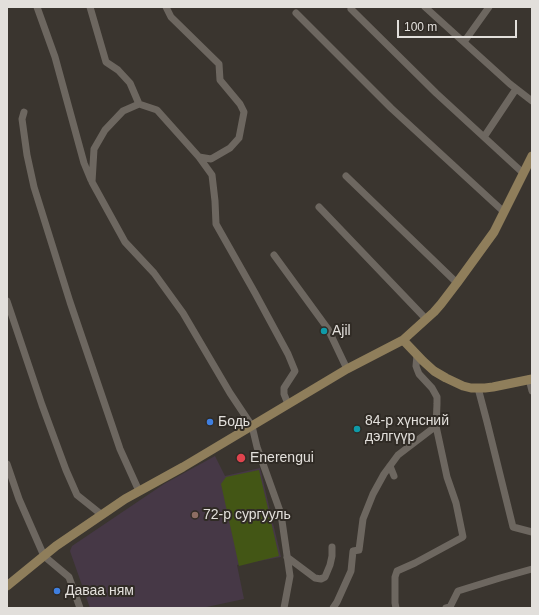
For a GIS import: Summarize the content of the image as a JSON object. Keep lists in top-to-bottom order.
{
  "places": [
    "Ajil",
    "Бодь",
    "84-р хүнсний дэлгүүр",
    "Enerengui",
    "72-р сургууль",
    "Даваа ням"
  ],
  "scale_bar": "100 m"
}
